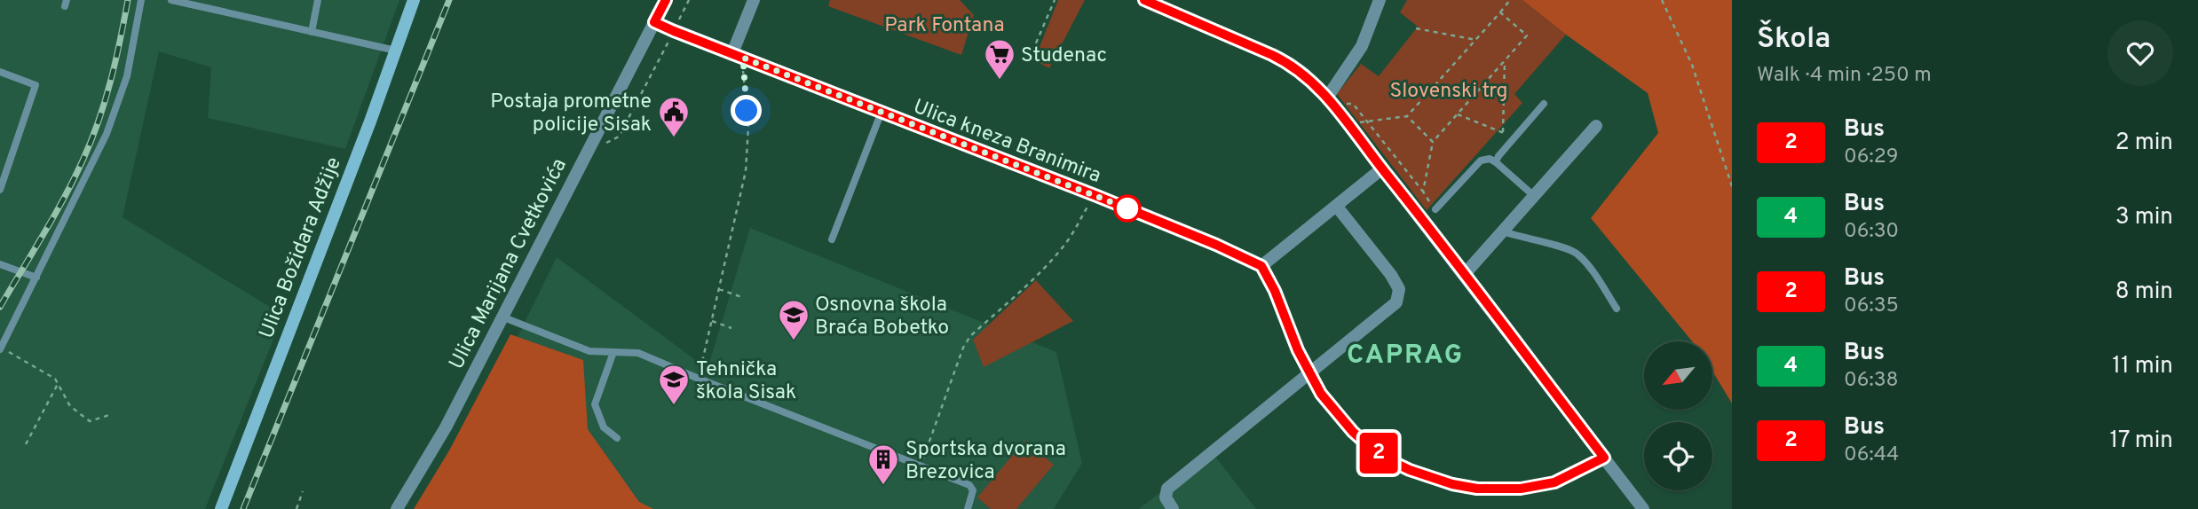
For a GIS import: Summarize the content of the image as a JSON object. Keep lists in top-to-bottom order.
{
  "streets": {
    "main road": ["Ulica Božidara Adžije"],
    "street": ["Ulica kneza Branimira", "Ulica Marijana Cvetkovića"]
  },
  "crossings": [
    ["Ulica kneza Branimira", "Ulica Marijana Cvetkovića"]
  ],
  "districts": ["CAPRAG"],
  "parks": ["Park Fontana", "Slovenski trg"],
  "places": {
    "supermarket": ["Studenac"],
    "public building": ["Postaja prometne policije Sisak"],
    "school or university": ["Osnovna škola Braća Bobetko", "Tehnička škola Sisak"],
    "building": ["Sportska dvorana Brezovica"]
  },
  "lines": ["bus line 2"],
  "north": "bottom left",
  "page": {
    "on_map": "2",
    "heading": ["Škola", "Walk · 4 min · 250 m"],
    "list": [
      {
        "mark": "2",
        "name": "Bus",
        "note": "06:29",
        "value": "2 min"
      },
      {
        "mark": "4",
        "name": "Bus",
        "note": "06:30",
        "value": "3 min"
      },
      {
        "mark": "2",
        "name": "Bus",
        "note": "06:35",
        "value": "8 min"
      },
      {
        "mark": "4",
        "name": "Bus",
        "note": "06:38",
        "value": "11 min"
      },
      {
        "mark": "2",
        "name": "Bus",
        "note": "06:44",
        "value": "17 min"
      }
    ]
  }
}
